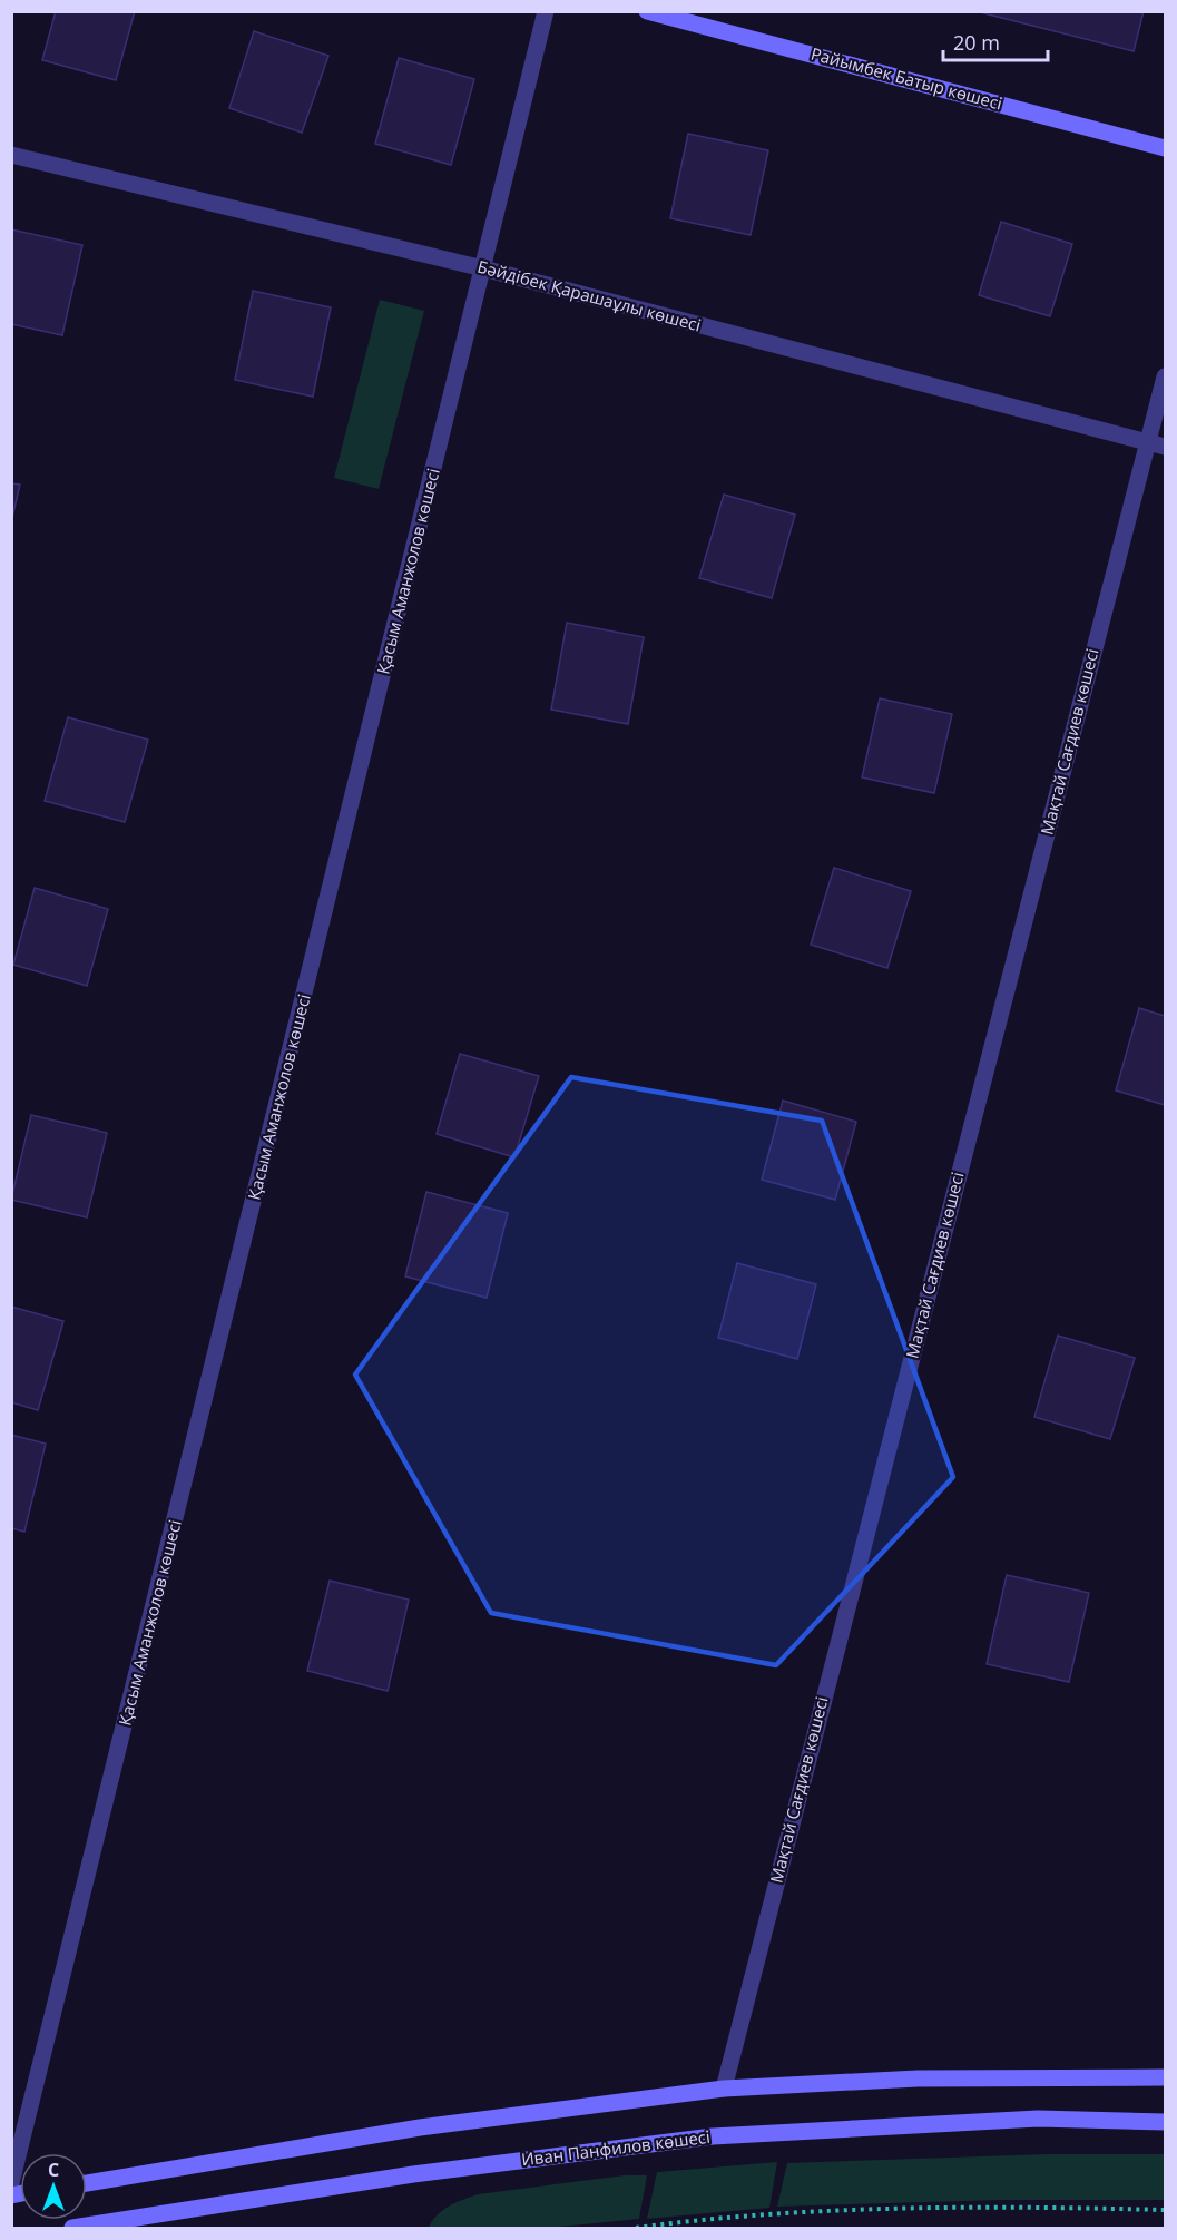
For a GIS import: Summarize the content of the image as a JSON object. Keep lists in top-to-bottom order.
{
  "streets": {
    "street": [
      "Райымбек Батыр көшесі",
      "Бәйдібек Қарашаұлы көшесі",
      "Қасым Аманжолов көшесі",
      "Мақтай Сағдиев көшесі",
      "Иван Панфилов көшесі"
    ]
  },
  "crossings": [
    ["Бәйдібек Қарашаұлы көшесі", "Қасым Аманжолов көшесі"],
    ["Бәйдібек Қарашаұлы көшесі", "Мақтай Сағдиев көшесі"]
  ],
  "scale_bar": "20 m",
  "north": "top"
}
